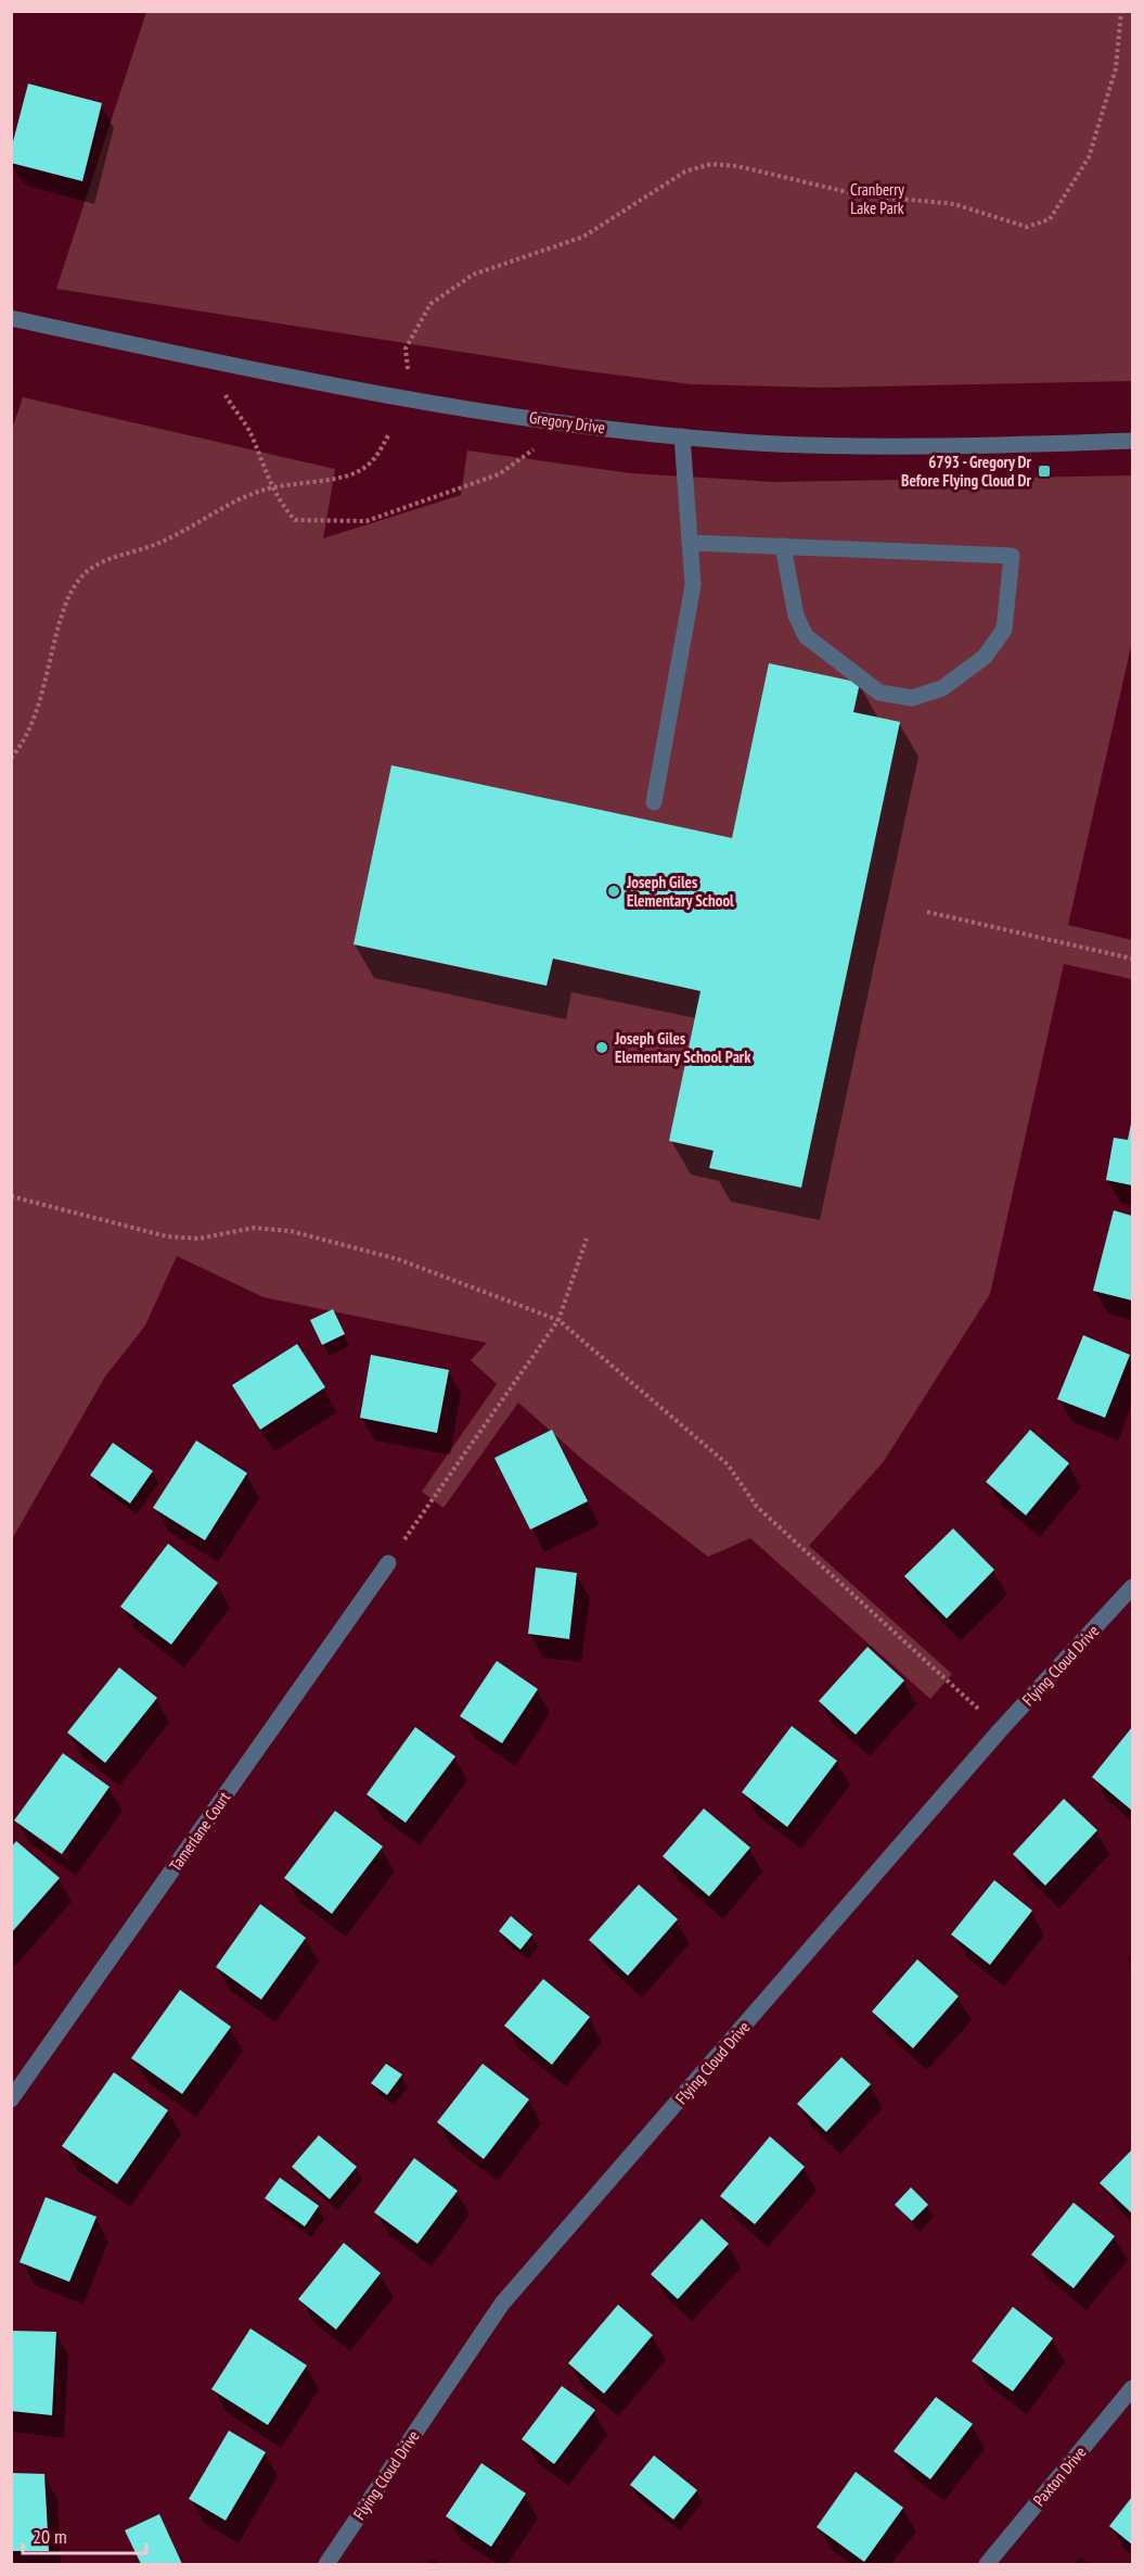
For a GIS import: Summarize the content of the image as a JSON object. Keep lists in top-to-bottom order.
{
  "streets": {
    "street": [
      "Gregory Drive",
      "Flying Cloud Drive",
      "Tamerlane Court",
      "Paxton Drive"
    ]
  },
  "parks": ["Cranberry Lake Park"],
  "places": {
    "transit": ["6793 - Gregory Dr Before Flying Cloud Dr"],
    "other": ["Joseph Giles Elementary School", "Joseph Giles Elementary School Park"]
  },
  "scale_bar": "20 m"
}
